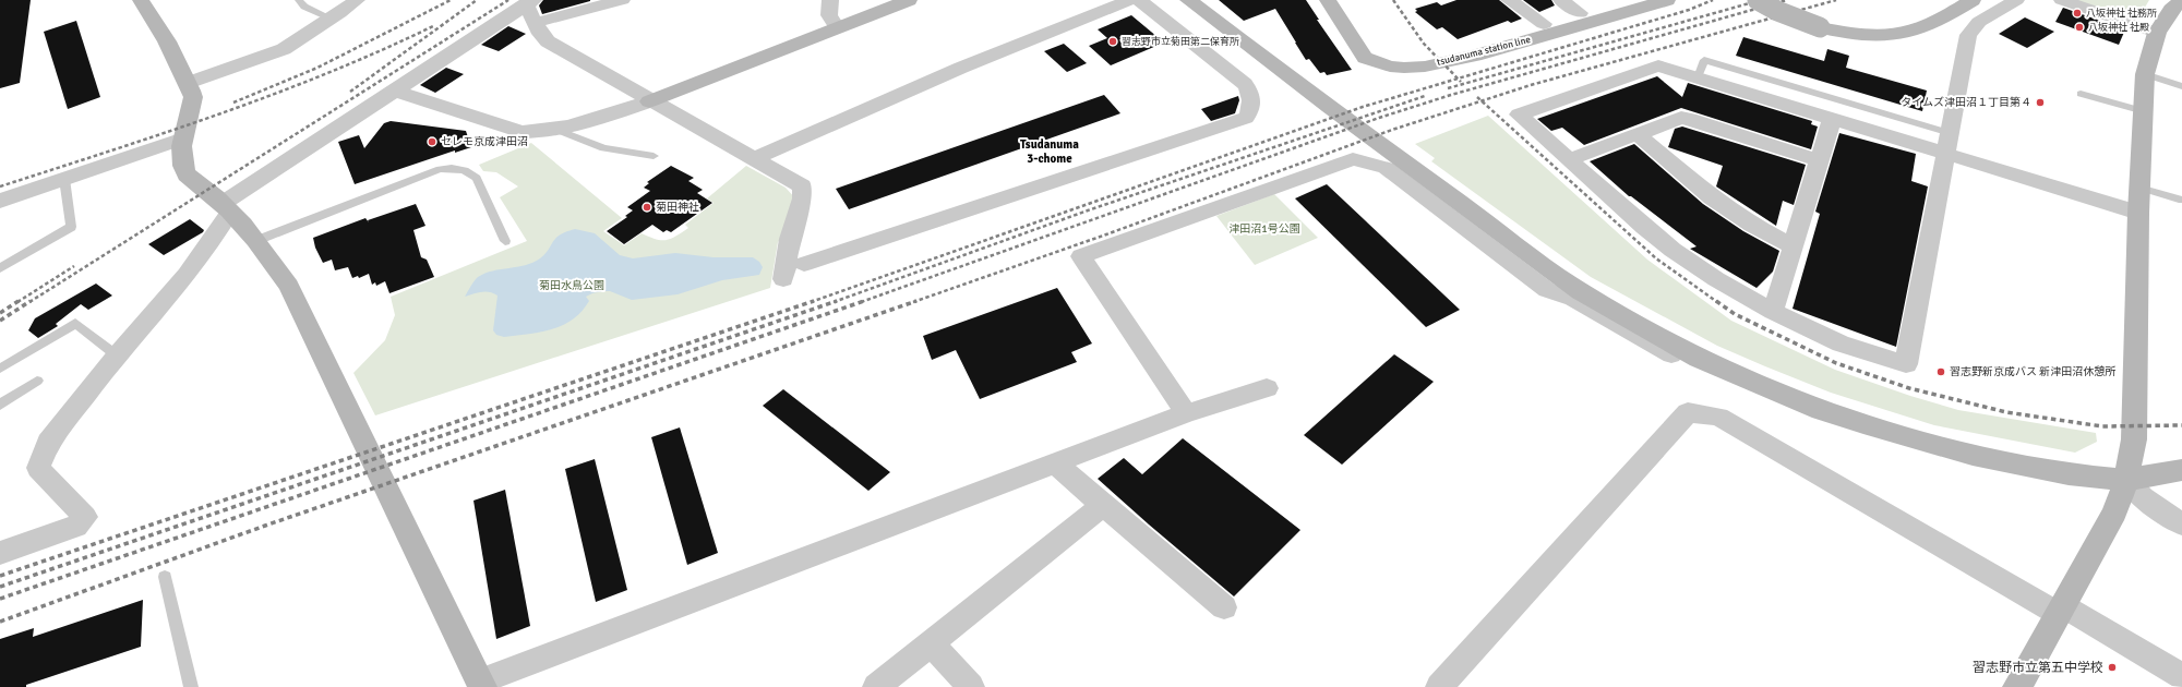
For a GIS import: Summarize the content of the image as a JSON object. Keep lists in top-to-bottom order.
{
  "streets": {
    "street": ["tsudanuma station line"]
  },
  "districts": ["Tsudanuma 3-chome"],
  "parks": ["津田沼1号公園", "菊田水鳥公園"],
  "places": [
    "八坂神社 社務所",
    "八坂神社 社殿",
    "習志野市立菊田第二保育所",
    "タイムズ津田沼１丁目第４",
    "セレモ京成津田沼",
    "菊田神社",
    "習志野新京成バス 新津田沼休憩所",
    "習志野市立第五中学校"
  ]
}
